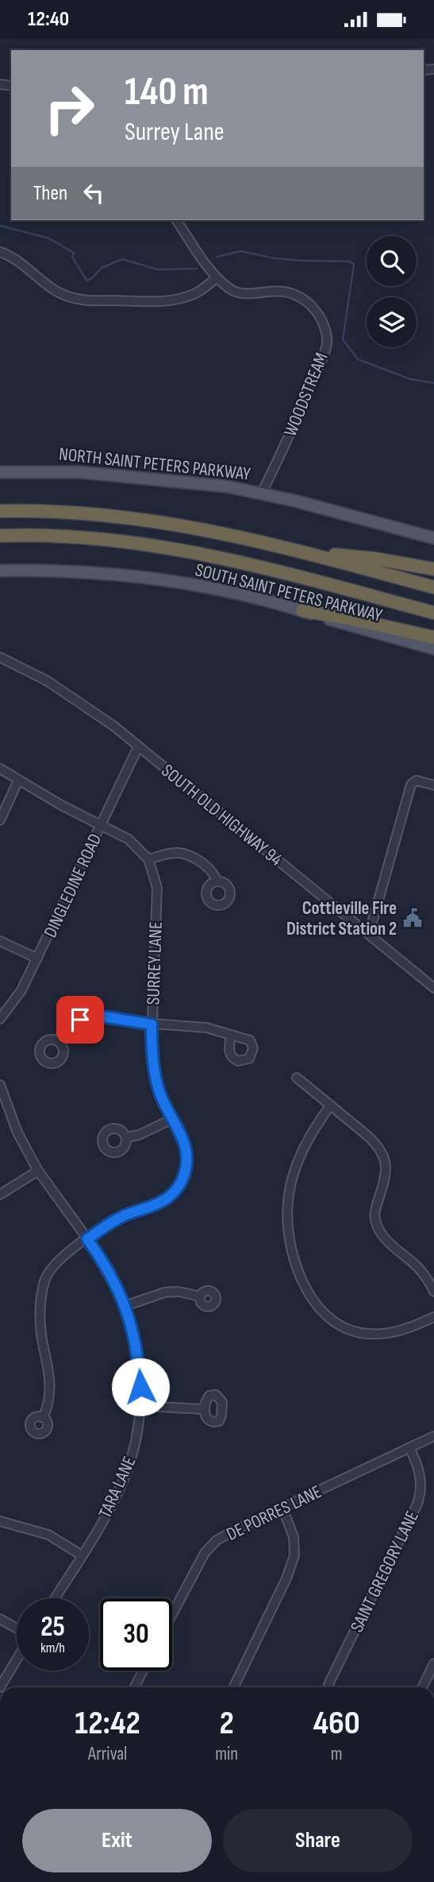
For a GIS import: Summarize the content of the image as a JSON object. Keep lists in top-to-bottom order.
{
  "streets": {
    "main road": ["NORTH SAINT PETERS PARKWAY", "SOUTH SAINT PETERS PARKWAY"],
    "street": [
      "WOODSTREAM",
      "SOUTH OLD HIGHWAY 94",
      "DINGLEDINE ROAD",
      "SURREY LANE",
      "TARA LANE",
      "DE PORRES LANE",
      "SAINT GREGORY LANE"
    ]
  },
  "crossings": [
    ["WOODSTREAM", "NORTH SAINT PETERS PARKWAY"],
    ["SOUTH OLD HIGHWAY 94", "DINGLEDINE ROAD"],
    ["SURREY LANE", "TARA LANE"],
    ["DE PORRES LANE", "SAINT GREGORY LANE"]
  ],
  "places": {
    "public building": ["Cottleville Fire District Station 2"]
  },
  "page": {
    "status": "12:40",
    "turn": ["140 m", "Surrey Lane"],
    "then": "Then",
    "speed": "25 km/h",
    "limit": "30",
    "eta": [
      "12:42",
      "Arrival",
      "2",
      "min",
      "460",
      "m"
    ],
    "buttons": ["Exit", "Share"]
  }
}
